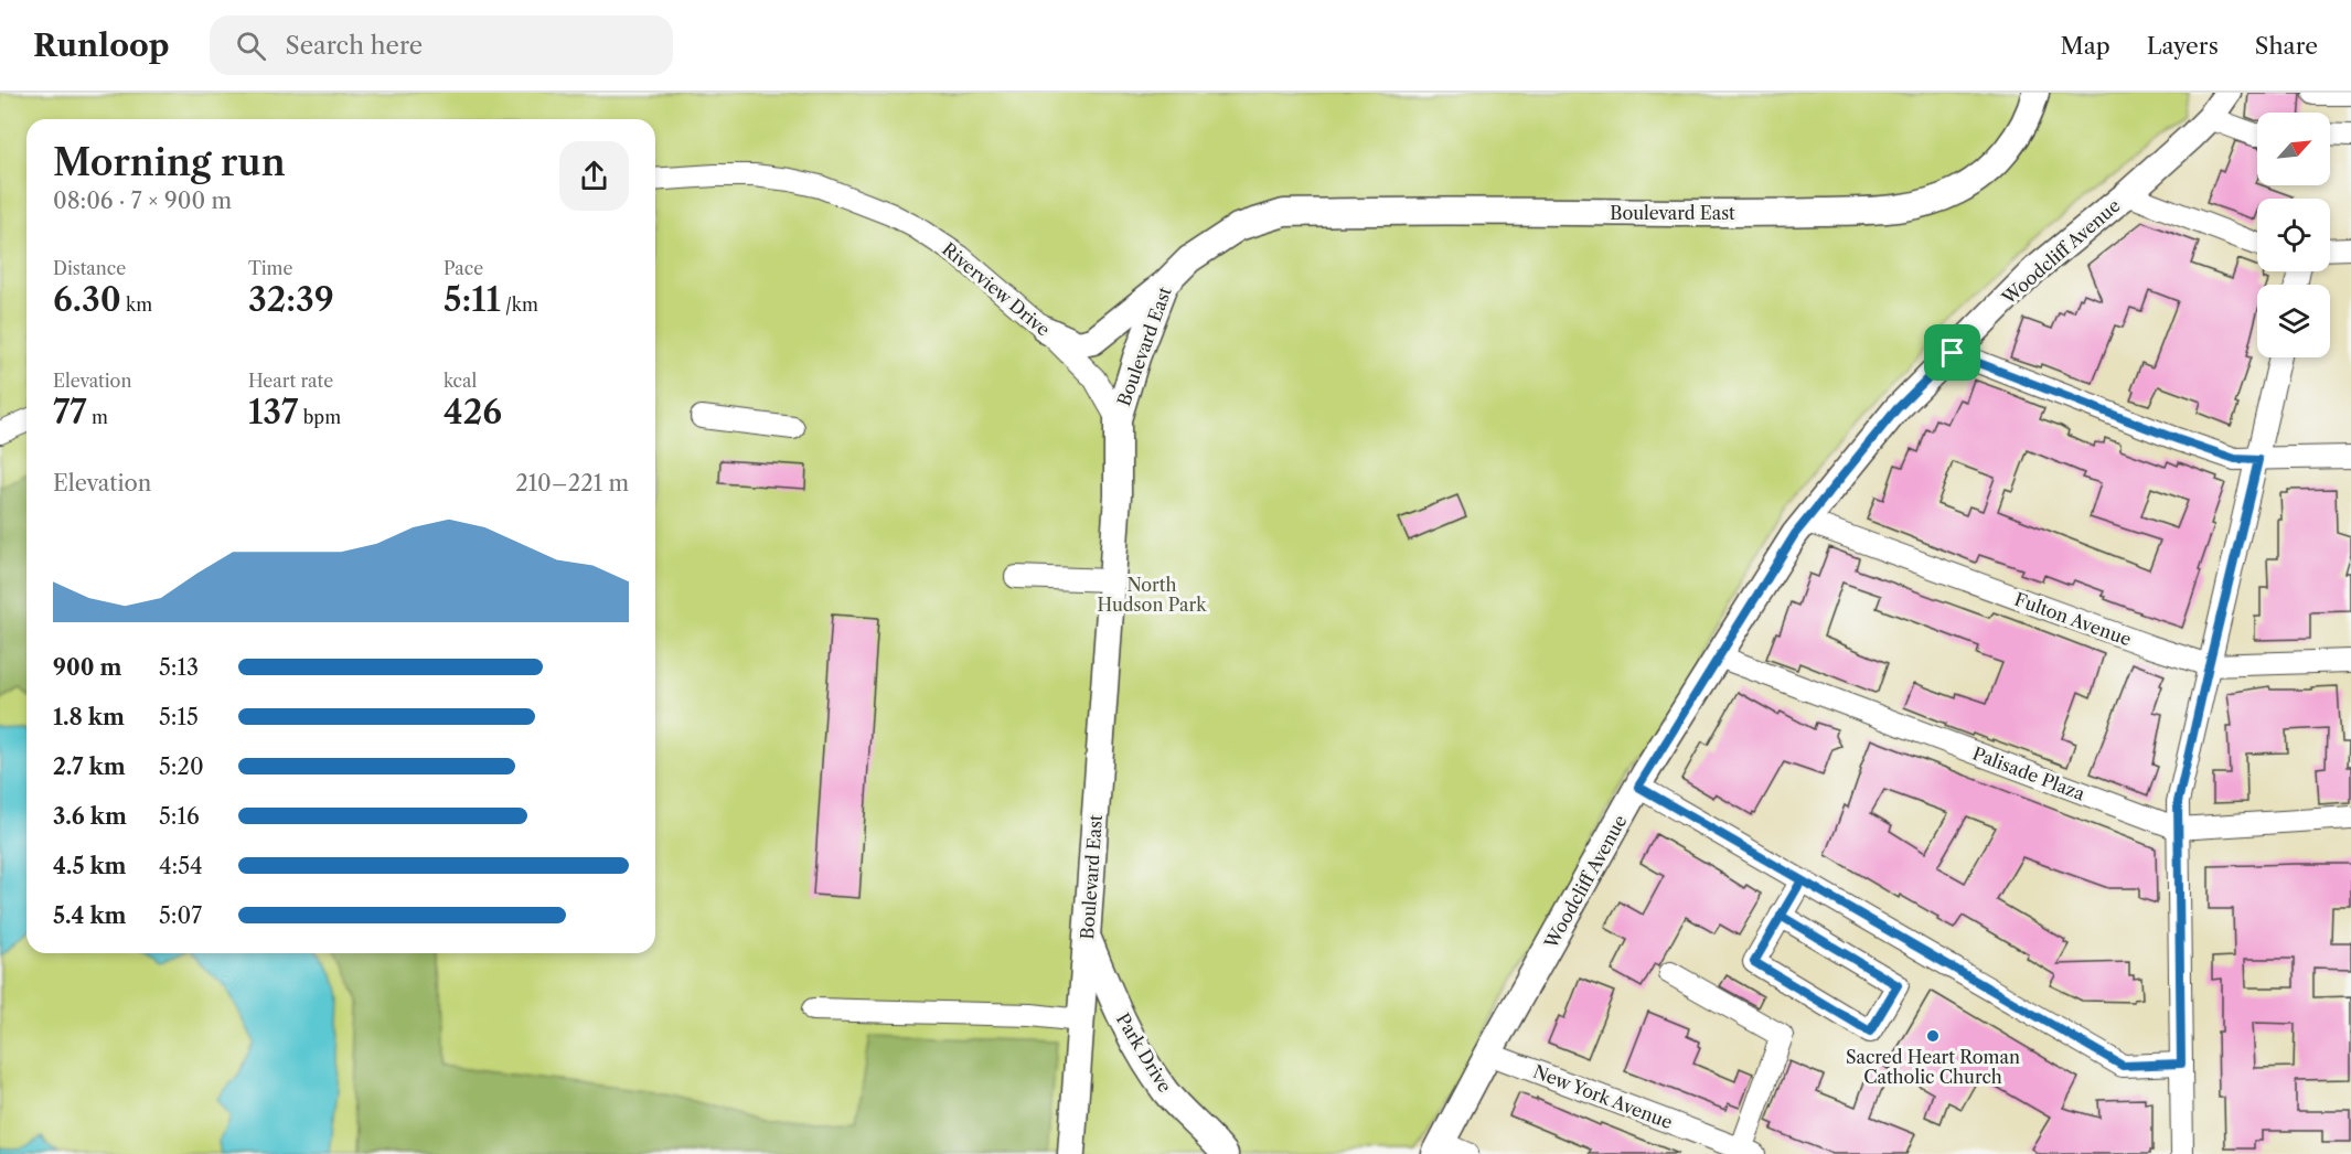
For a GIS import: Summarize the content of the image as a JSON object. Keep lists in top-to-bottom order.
{
  "streets": {
    "main road": ["Boulevard East", "Woodcliff Avenue", "Park Drive"],
    "street": [
      "Riverview Drive",
      "Fulton Avenue",
      "Palisade Plaza",
      "New York Avenue"
    ]
  },
  "crossings": [
    ["Boulevard East", "Riverview Drive"],
    ["Boulevard East", "Park Drive"],
    ["Woodcliff Avenue", "Fulton Avenue"],
    ["Woodcliff Avenue", "Palisade Plaza"],
    ["Woodcliff Avenue", "New York Avenue"]
  ],
  "parks": ["North Hudson Park"],
  "places": ["Sacred Heart Roman Catholic Church"],
  "north": "top right",
  "page": {
    "header": "Runloop",
    "search": "Search here",
    "nav": ["Map", "Layers", "Share"],
    "heading": ["Morning run", "08:06 · 7 × 900 m"],
    "stats": [
      ["Distance", "6.30 km"],
      ["Time", "32:39"],
      ["Pace", "5:11 /km"],
      ["Elevation", "77 m"],
      ["Heart rate", "137 bpm"],
      ["kcal", "426"]
    ],
    "chart": ["Elevation", "210–221 m"],
    "list": [
      {
        "name": "900 m",
        "note": "5:13"
      },
      {
        "name": "1.8 km",
        "note": "5:15"
      },
      {
        "name": "2.7 km",
        "note": "5:20"
      },
      {
        "name": "3.6 km",
        "note": "5:16"
      },
      {
        "name": "4.5 km",
        "note": "4:54"
      },
      {
        "name": "5.4 km",
        "note": "5:07"
      }
    ]
  }
}
